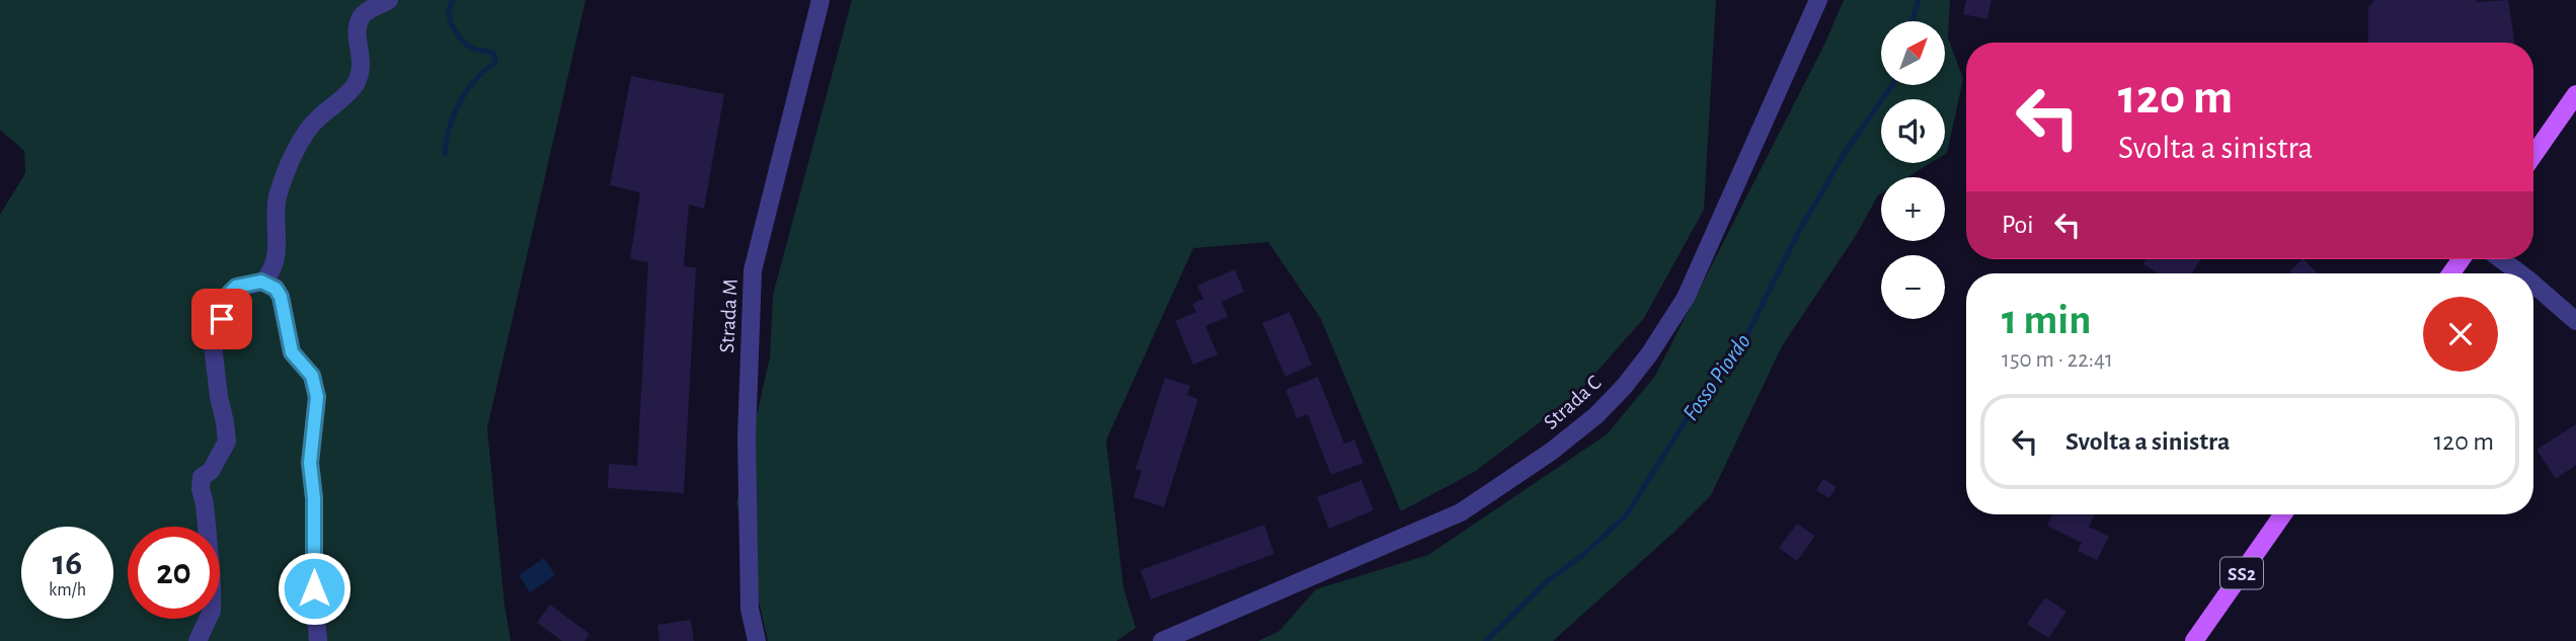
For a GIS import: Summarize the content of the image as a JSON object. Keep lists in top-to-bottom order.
{
  "streets": {
    "main road": ["SS2"],
    "street": ["Strada M", "Strada C"]
  },
  "water": ["Fosso Piordo"],
  "north": "top right",
  "page": {
    "map_buttons": ["+", "−"],
    "turn": ["120 m", "Svolta a sinistra"],
    "then": "Poi",
    "heading": ["1 min", "150 m · 22:41"],
    "list": [
      {
        "name": "Svolta a sinistra",
        "value": "120 m"
      }
    ],
    "speed": "16 km/h",
    "limit": "20"
  }
}
